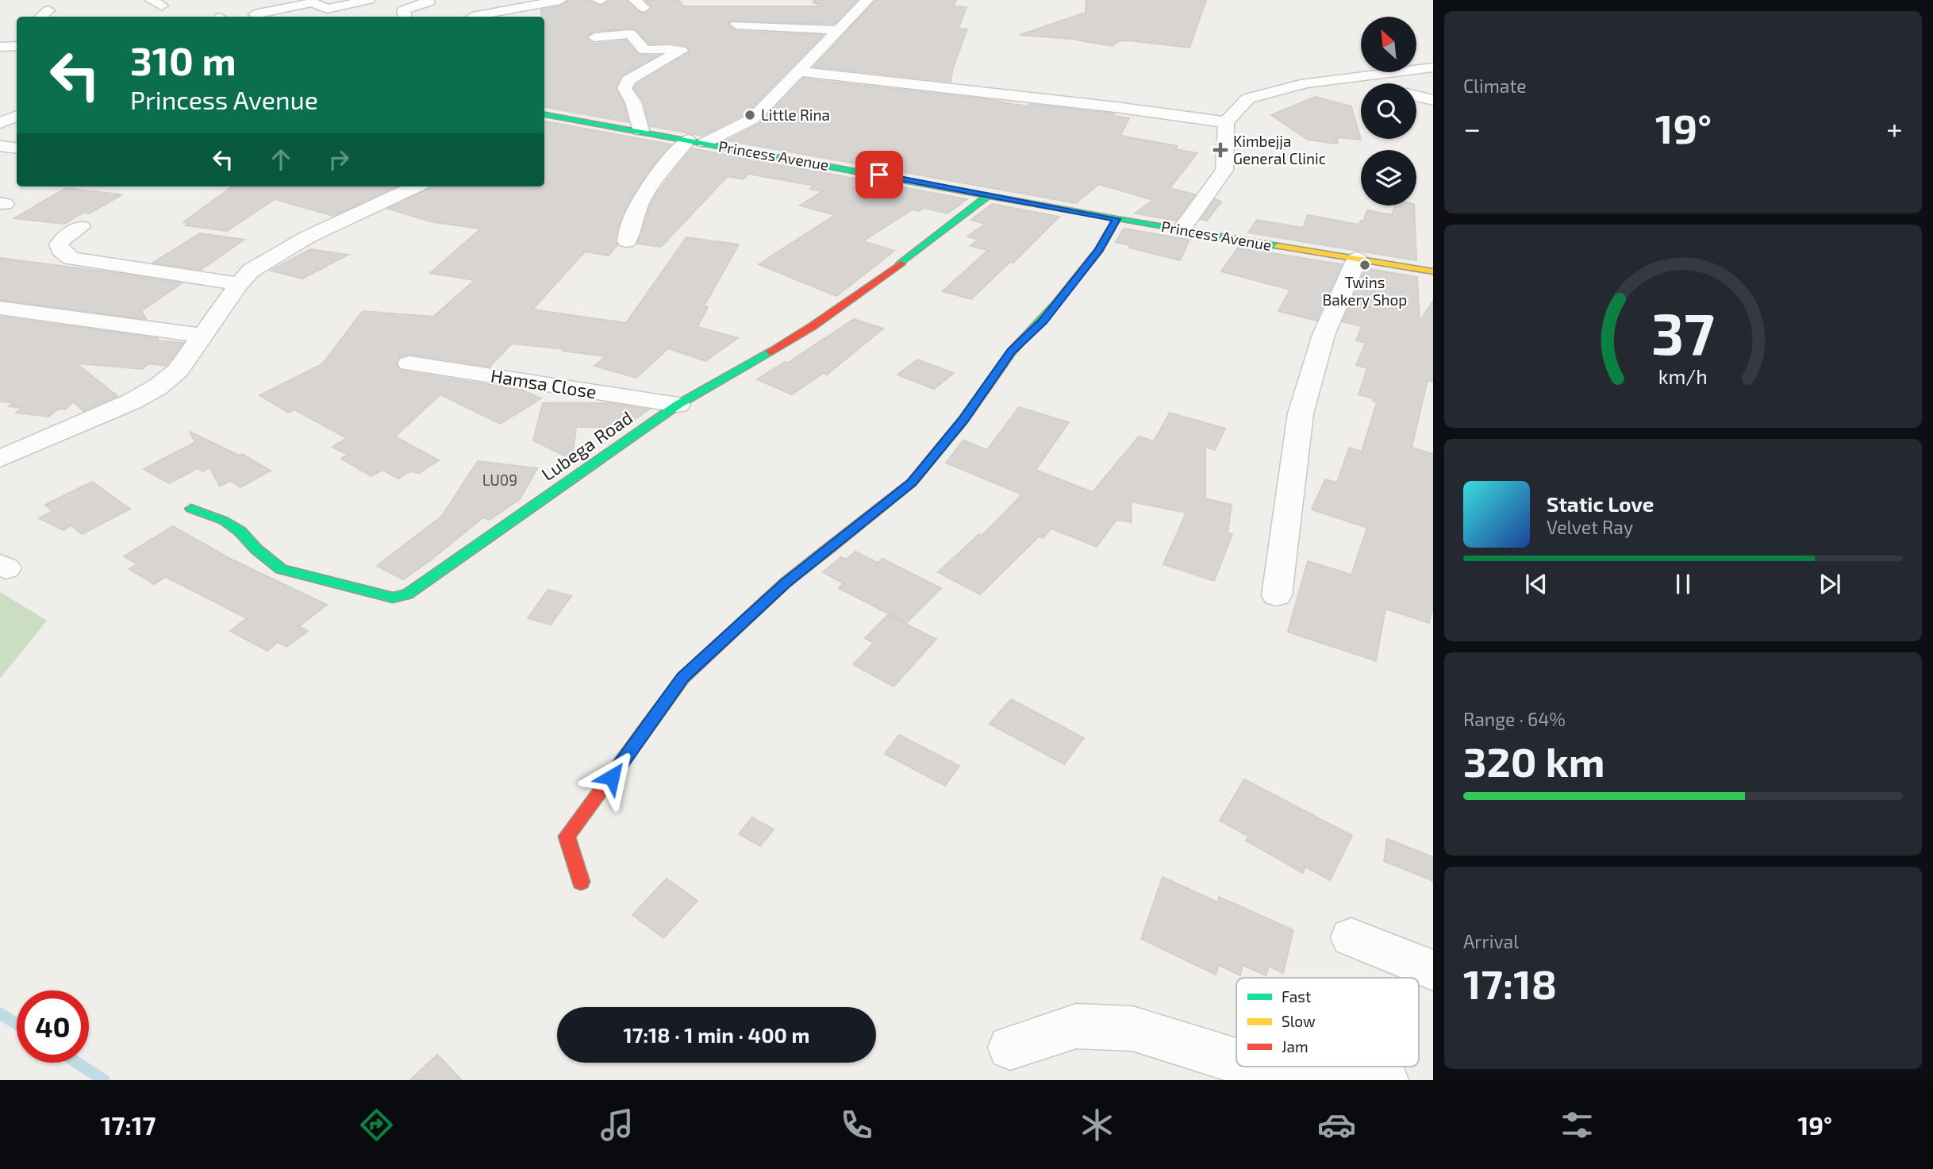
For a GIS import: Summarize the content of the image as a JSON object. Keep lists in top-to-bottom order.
{
  "streets": {
    "street": ["Princess Avenue", "Hamsa Close", "Lubega Road"]
  },
  "crossings": [
    ["Princess Avenue", "Lubega Road"],
    ["Hamsa Close", "Lubega Road"]
  ],
  "places": {
    "other": ["Little Rina", "Twins Bakery Shop"],
    "health": ["Kimbejja General Clinic"]
  },
  "house_numbers": ["LU09"],
  "legend": ["Fast", "Slow", "Jam"],
  "north": "top left",
  "page": {
    "tile": [
      "Climate",
      ["Range · 64%", "320 km"],
      ["Arrival", "17:18"]
    ],
    "turn": ["310 m", "Princess Avenue"],
    "heat": ["−", "19°", "+"],
    "song": ["Static Love", "Velvet Ray"],
    "limit": "40",
    "trip": "17:18 · 1 min · 400 m",
    "tabs": ["17:17", "19°"],
    "gauge": ["37", "km/h"]
  }
}
